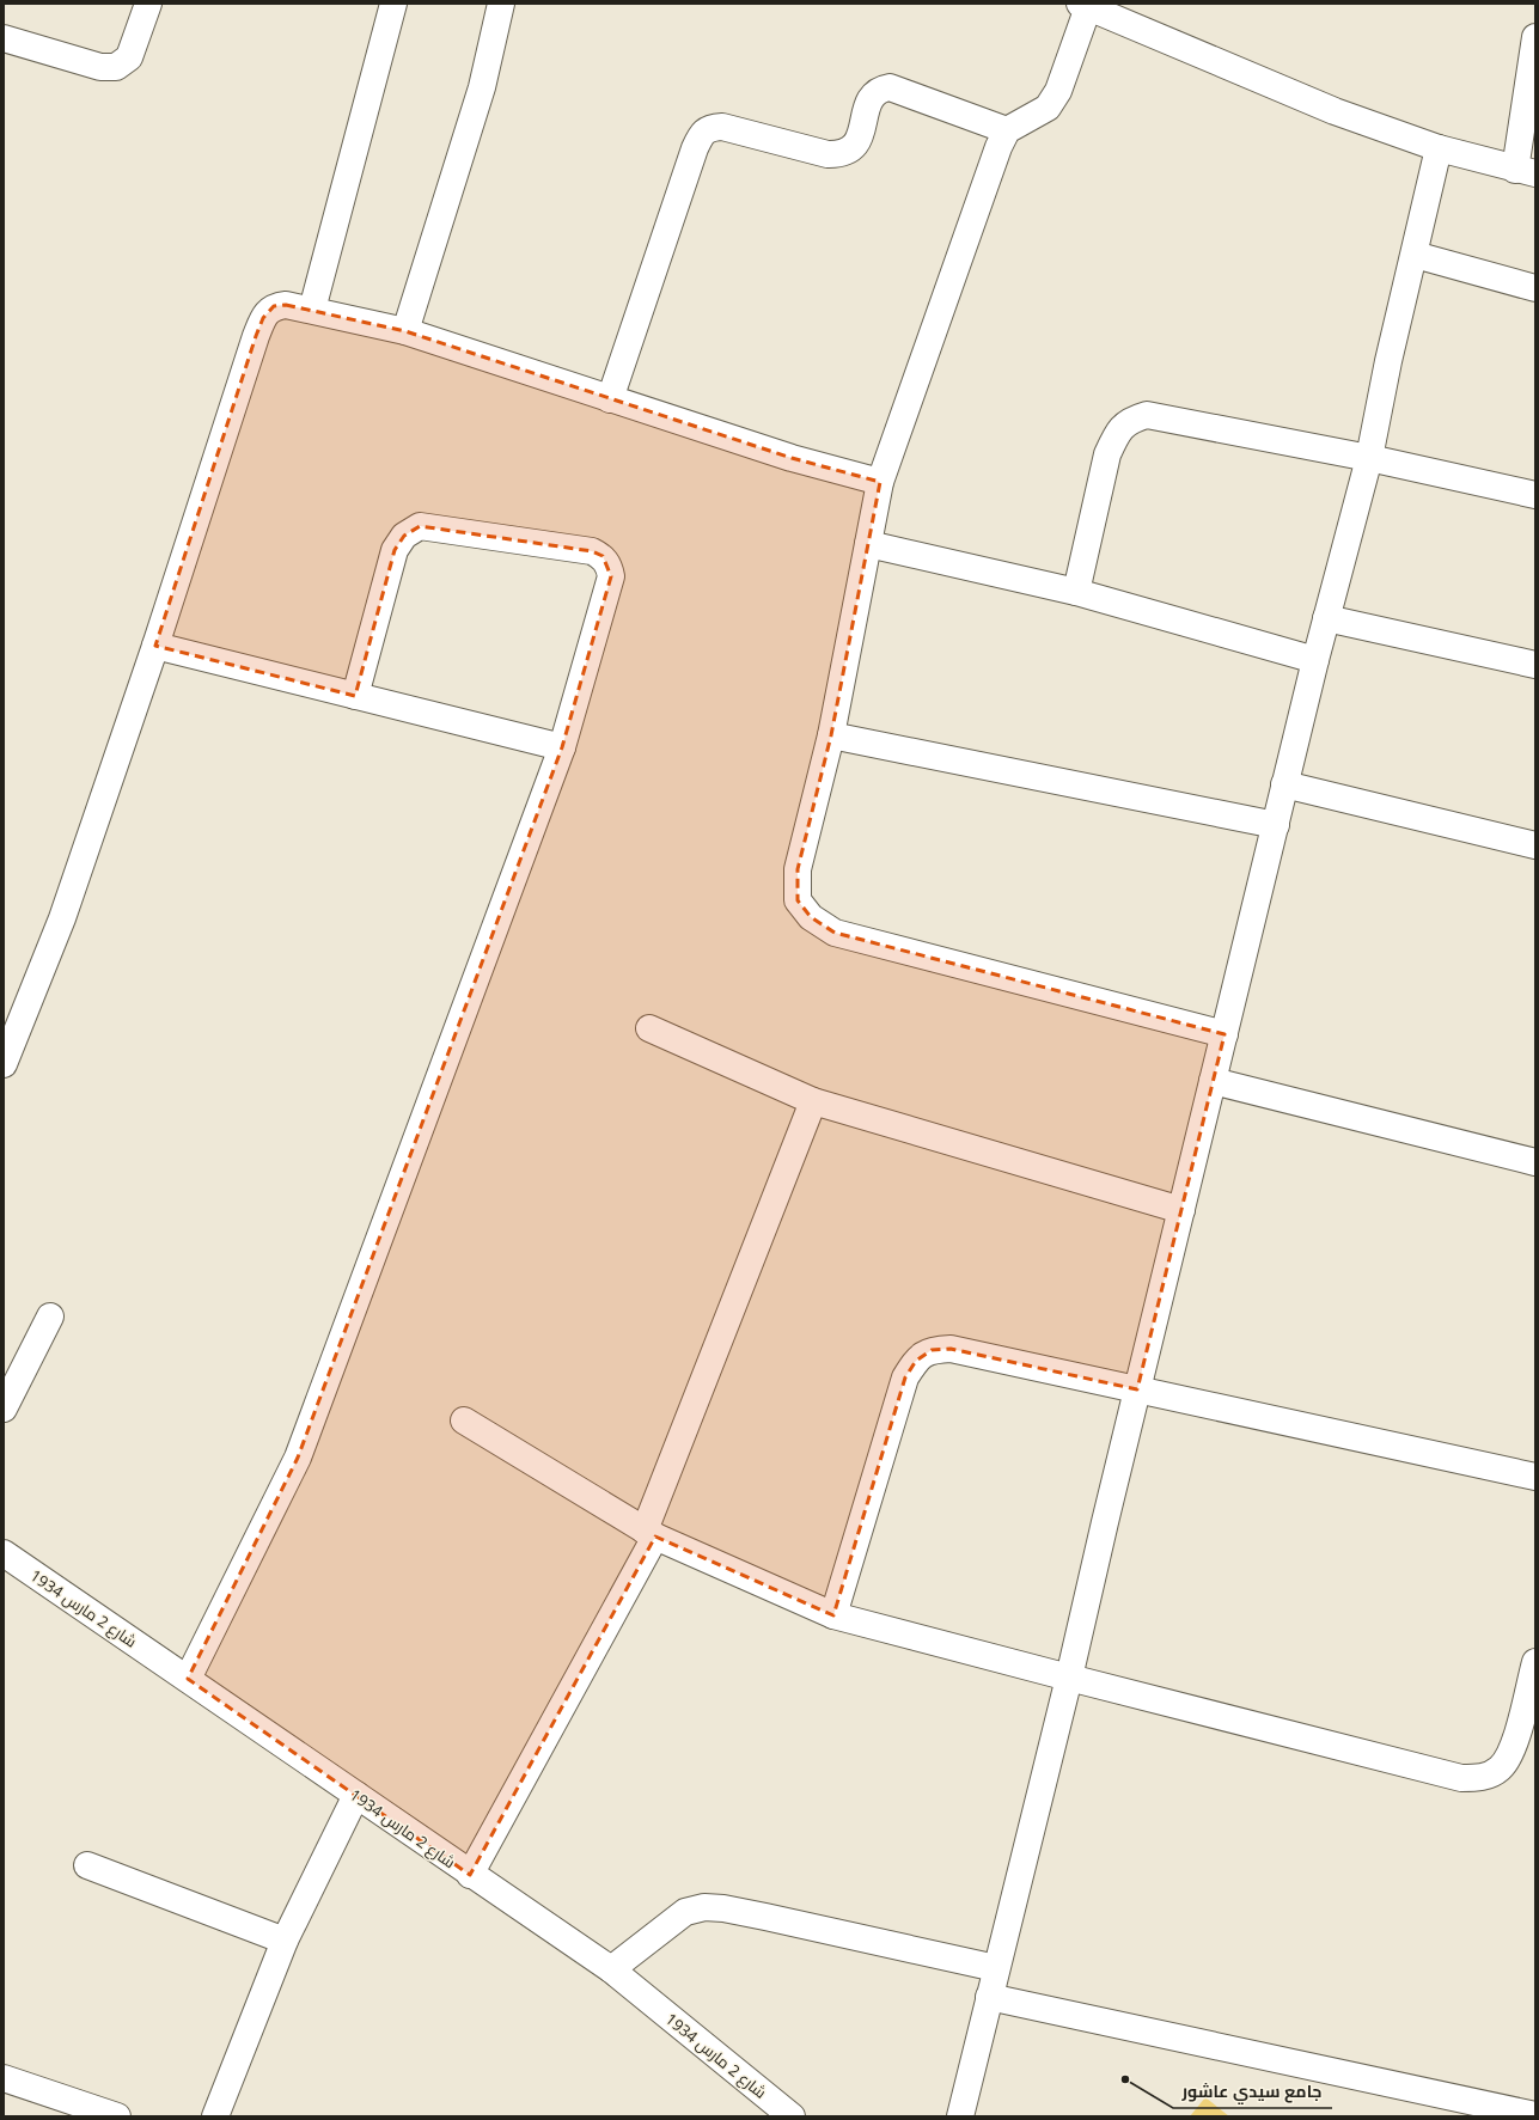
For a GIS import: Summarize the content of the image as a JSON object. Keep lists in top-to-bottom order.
{
  "streets": {
    "street": ["شارع 2 مارس 1934"]
  },
  "places": ["جامع سيدي عاشور"]
}
